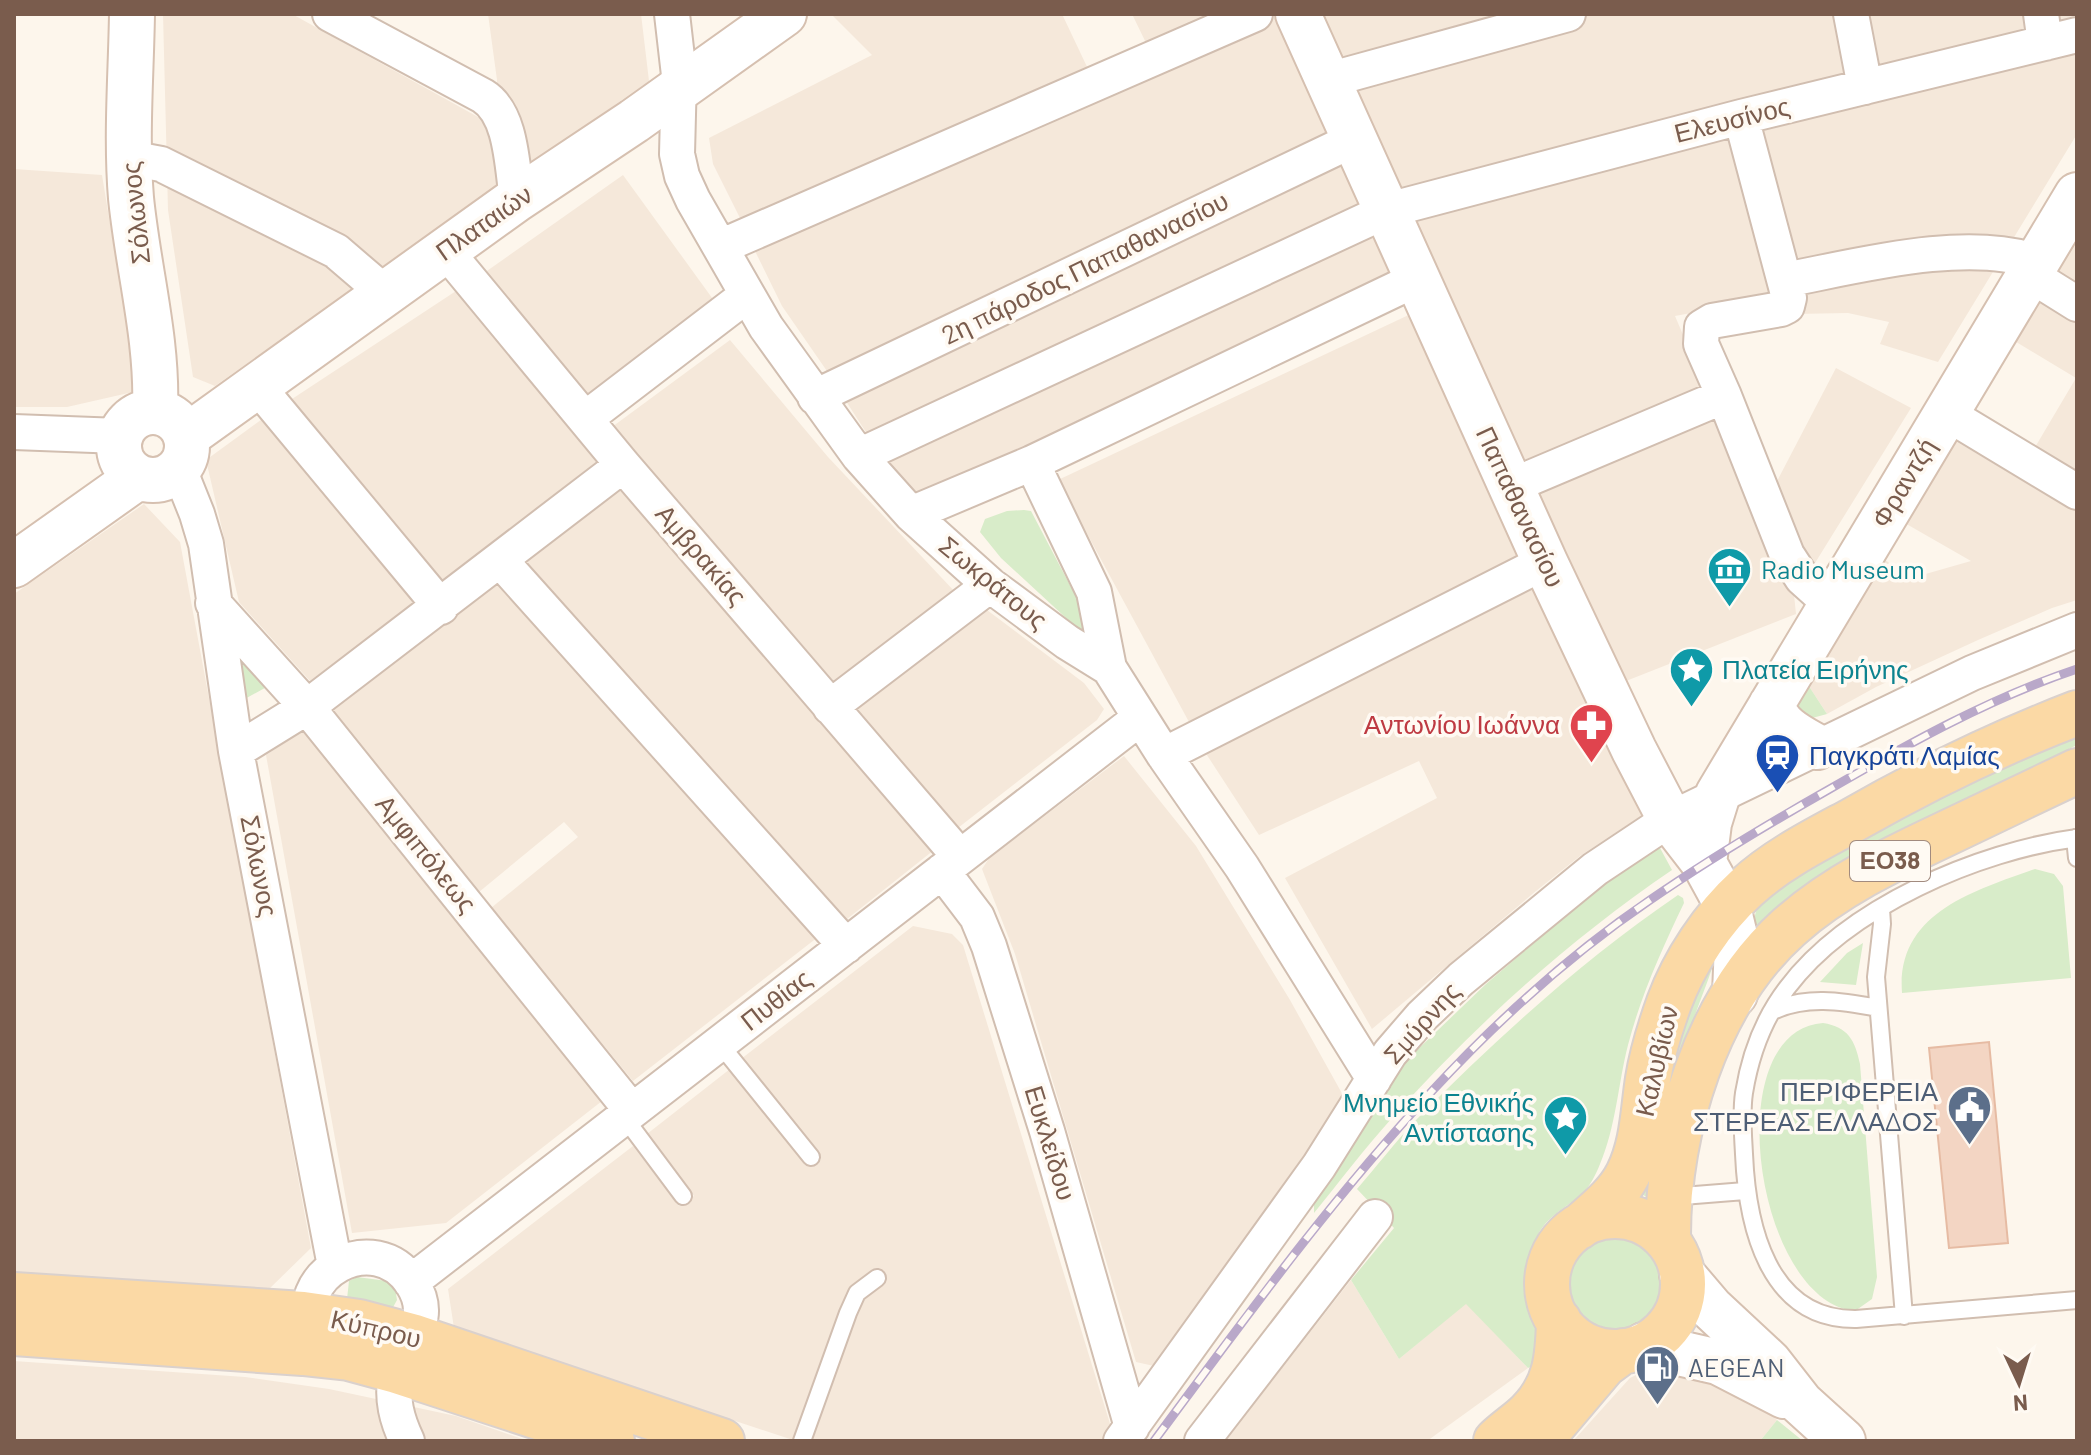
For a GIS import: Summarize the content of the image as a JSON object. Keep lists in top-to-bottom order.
{
  "streets": {
    "main road": [
      "Σόλωνος",
      "Πλαταιών",
      "Φραντζή",
      "Παπαθανασίου",
      "ΕΟ38",
      "Καλυβίων",
      "Κύπρου"
    ],
    "street": [
      "Ελευσίνος",
      "2η πάροδος Παπαθανασίου",
      "Αμβρακίας",
      "Σωκράτους",
      "Αμφιπόλεως",
      "Πυθίας",
      "Σμύρνης",
      "Ευκλείδου"
    ]
  },
  "crossings": [
    ["Ελευσίνος", "Παπαθανασίου"],
    ["Ελευσίνος", "Σωκράτους"],
    ["Σόλωνος", "Πλαταιών"],
    ["Σόλωνος", "Αμφιπόλεως"],
    ["Πλαταιών", "Αμβρακίας"],
    ["Πλαταιών", "Σωκράτους"],
    ["2η πάροδος Παπαθανασίου", "Παπαθανασίου"],
    ["2η πάροδος Παπαθανασίου", "Σωκράτους"],
    ["Φραντζή", "Παπαθανασίου"],
    ["Φραντζή", "Σμύρνης"],
    ["Παπαθανασίου", "Σμύρνης"],
    ["Παπαθανασίου", "Καλυβίων"],
    ["Αμβρακίας", "Πυθίας"],
    ["Αμβρακίας", "Ευκλείδου"],
    ["Σωκράτους", "Πυθίας"],
    ["Σωκράτους", "Σμύρνης"],
    ["Αμφιπόλεως", "Πυθίας"],
    ["ΕΟ38", "Καλυβίων"],
    ["Πυθίας", "Ευκλείδου"],
    ["Σμύρνης", "Ευκλείδου"]
  ],
  "places": {
    "museum": ["Radio Museum"],
    "place": ["Πλατεία Ειρήνης", "Μνημείο Εθνικής Αντίστασης"],
    "pharmacy": ["Αντωνίου Ιωάννα"],
    "station": ["Παγκράτι Λαμίας"],
    "public building": ["ΠΕΡΙΦΕΡΕΙΑ ΣΤΕΡΕΑΣ ΕΛΛΑΔΟΣ"],
    "fuel station": ["AEGEAN"]
  },
  "north": "bottom"
}
